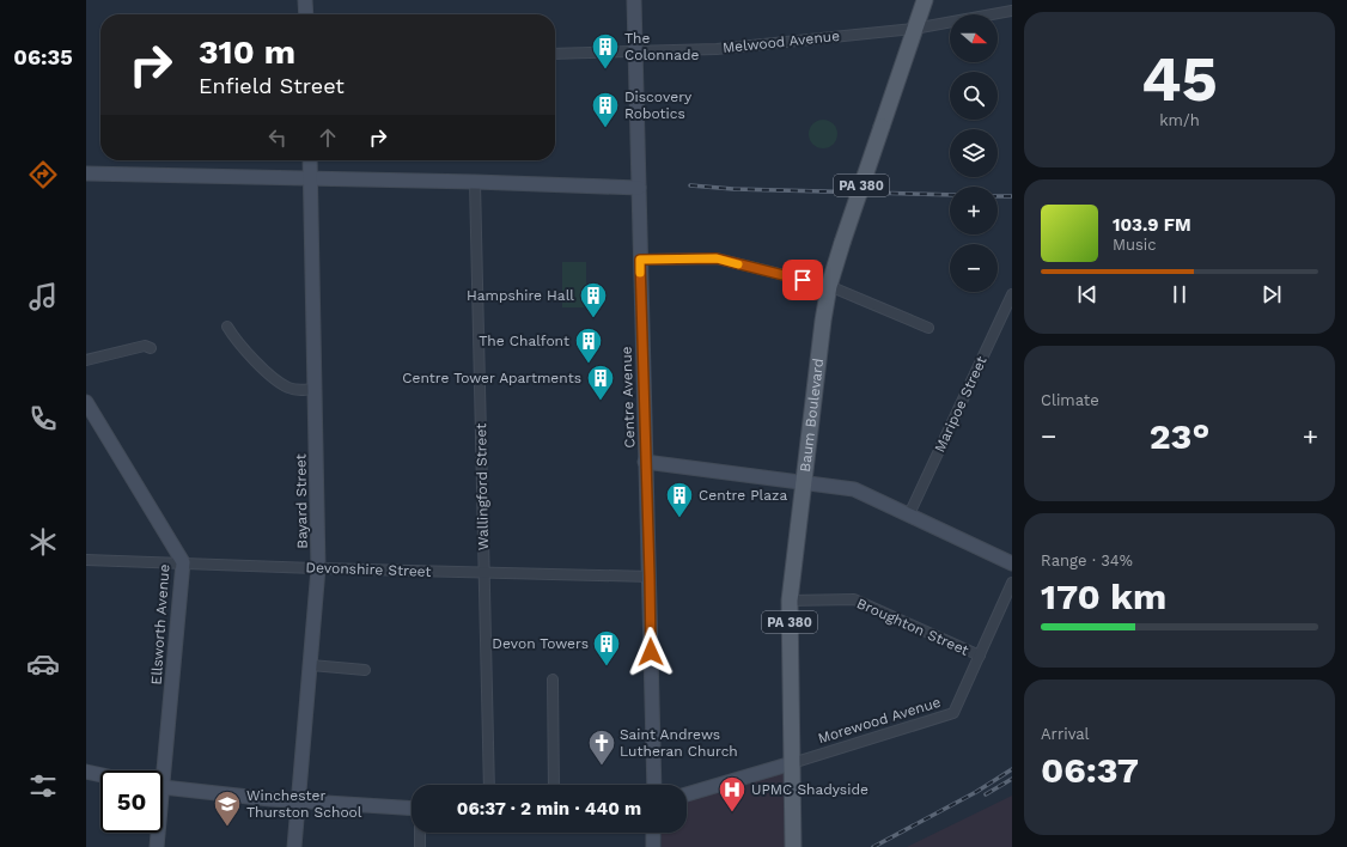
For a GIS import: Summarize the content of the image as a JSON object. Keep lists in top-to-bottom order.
{
  "streets": {
    "main road": ["PA 380", "Baum Boulevard"],
    "street": [
      "Melwood Avenue",
      "Centre Avenue",
      "Maripoe Street",
      "Wallingford Street",
      "Bayard Street",
      "Devonshire Street",
      "Ellsworth Avenue",
      "Broughton Street",
      "Morewood Avenue"
    ]
  },
  "crossings": [
    ["Melwood Avenue", "Centre Avenue"],
    ["Melwood Avenue", "Baum Boulevard"],
    ["Centre Avenue", "Devonshire Street"],
    ["Baum Boulevard", "Broughton Street"],
    ["Baum Boulevard", "Morewood Avenue"],
    ["Wallingford Street", "Devonshire Street"],
    ["Bayard Street", "Devonshire Street"],
    ["Devonshire Street", "Ellsworth Avenue"],
    ["Broughton Street", "Morewood Avenue"]
  ],
  "places": {
    "building": [
      "The Colonnade",
      "Discovery Robotics",
      "Hampshire Hall",
      "The Chalfont",
      "Centre Tower Apartments",
      "Centre Plaza",
      "Devon Towers"
    ],
    "church": ["Saint Andrews Lutheran Church"],
    "hospital": ["UPMC Shadyside"],
    "school or university": ["Winchester Thurston School"]
  },
  "north": "right",
  "page": {
    "tabs": "06:35",
    "tile": [
      ["45", "km/h"],
      "Climate",
      ["Range · 34%", "170 km"],
      ["Arrival", "06:37"]
    ],
    "map_buttons": ["+", "−"],
    "turn": ["310 m", "Enfield Street"],
    "song": ["103.9 FM", "Music"],
    "heat": ["−", "23°", "+"],
    "limit": "50",
    "trip": "06:37 · 2 min · 440 m"
  }
}
